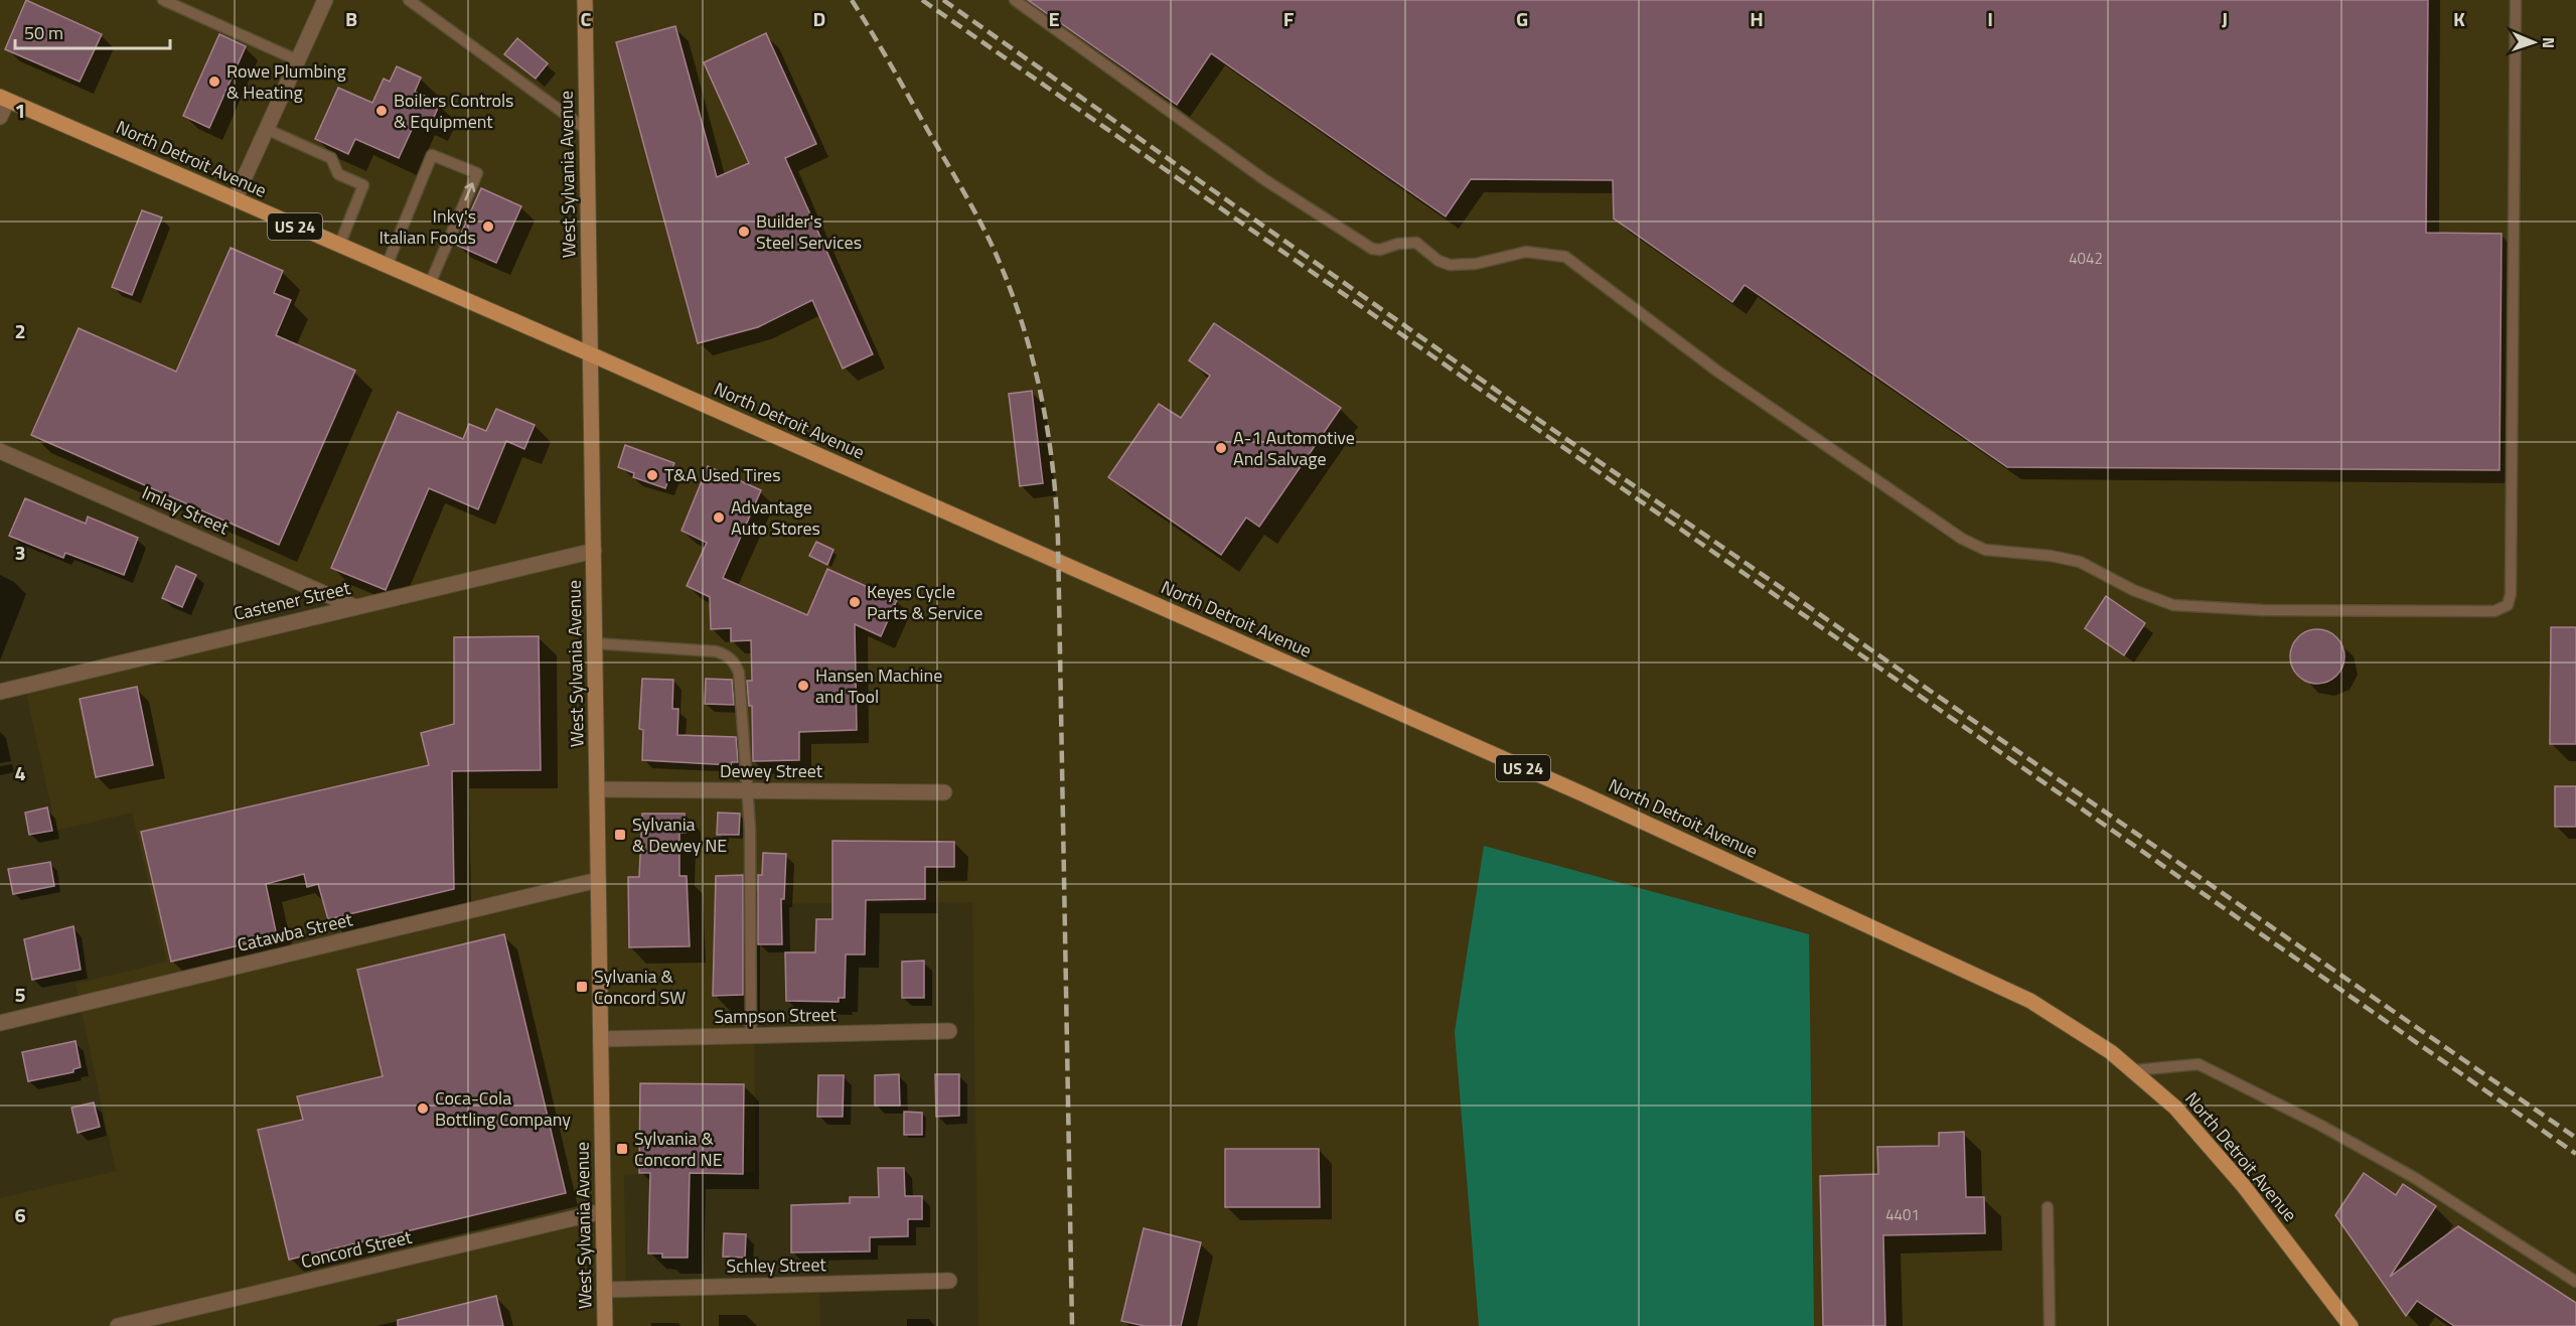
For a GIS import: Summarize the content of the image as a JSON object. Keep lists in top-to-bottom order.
{
  "streets": {
    "main road": ["North Detroit Avenue", "West Sylvania Avenue", "US 24"],
    "street": [
      "Imlay Street",
      "Castener Street",
      "Dewey Street",
      "Catawba Street",
      "Sampson Street",
      "Concord Street",
      "Schley Street"
    ]
  },
  "crossings": [
    ["North Detroit Avenue", "West Sylvania Avenue"],
    ["West Sylvania Avenue", "Castener Street"],
    ["West Sylvania Avenue", "Dewey Street"],
    ["West Sylvania Avenue", "Catawba Street"],
    ["West Sylvania Avenue", "Sampson Street"],
    ["West Sylvania Avenue", "Concord Street"],
    ["West Sylvania Avenue", "Schley Street"],
    ["Imlay Street", "Castener Street"]
  ],
  "places": {
    "other": [
      "Rowe Plumbing & Heating",
      "Boilers Controls & Equipment",
      "Inky's Italian Foods",
      "Builder's Steel Services",
      "A-1 Automotive And Salvage",
      "T&A Used Tires",
      "Advantage Auto Stores",
      "Keyes Cycle Parts & Service",
      "Hansen Machine and Tool",
      "Coca-Cola Bottling Company"
    ],
    "transit": ["Sylvania & Dewey NE", "Sylvania & Concord SW", "Sylvania & Concord NE"]
  },
  "house_numbers": ["4042", "4401"],
  "scale_bar": "50 m",
  "north": "right",
  "grid": {
    "columns": [
      "B",
      "C",
      "D",
      "E",
      "F",
      "G",
      "H",
      "I",
      "J",
      "K"
    ],
    "rows": [
      "1",
      "2",
      "3",
      "4",
      "5",
      "6"
    ]
  }
}
